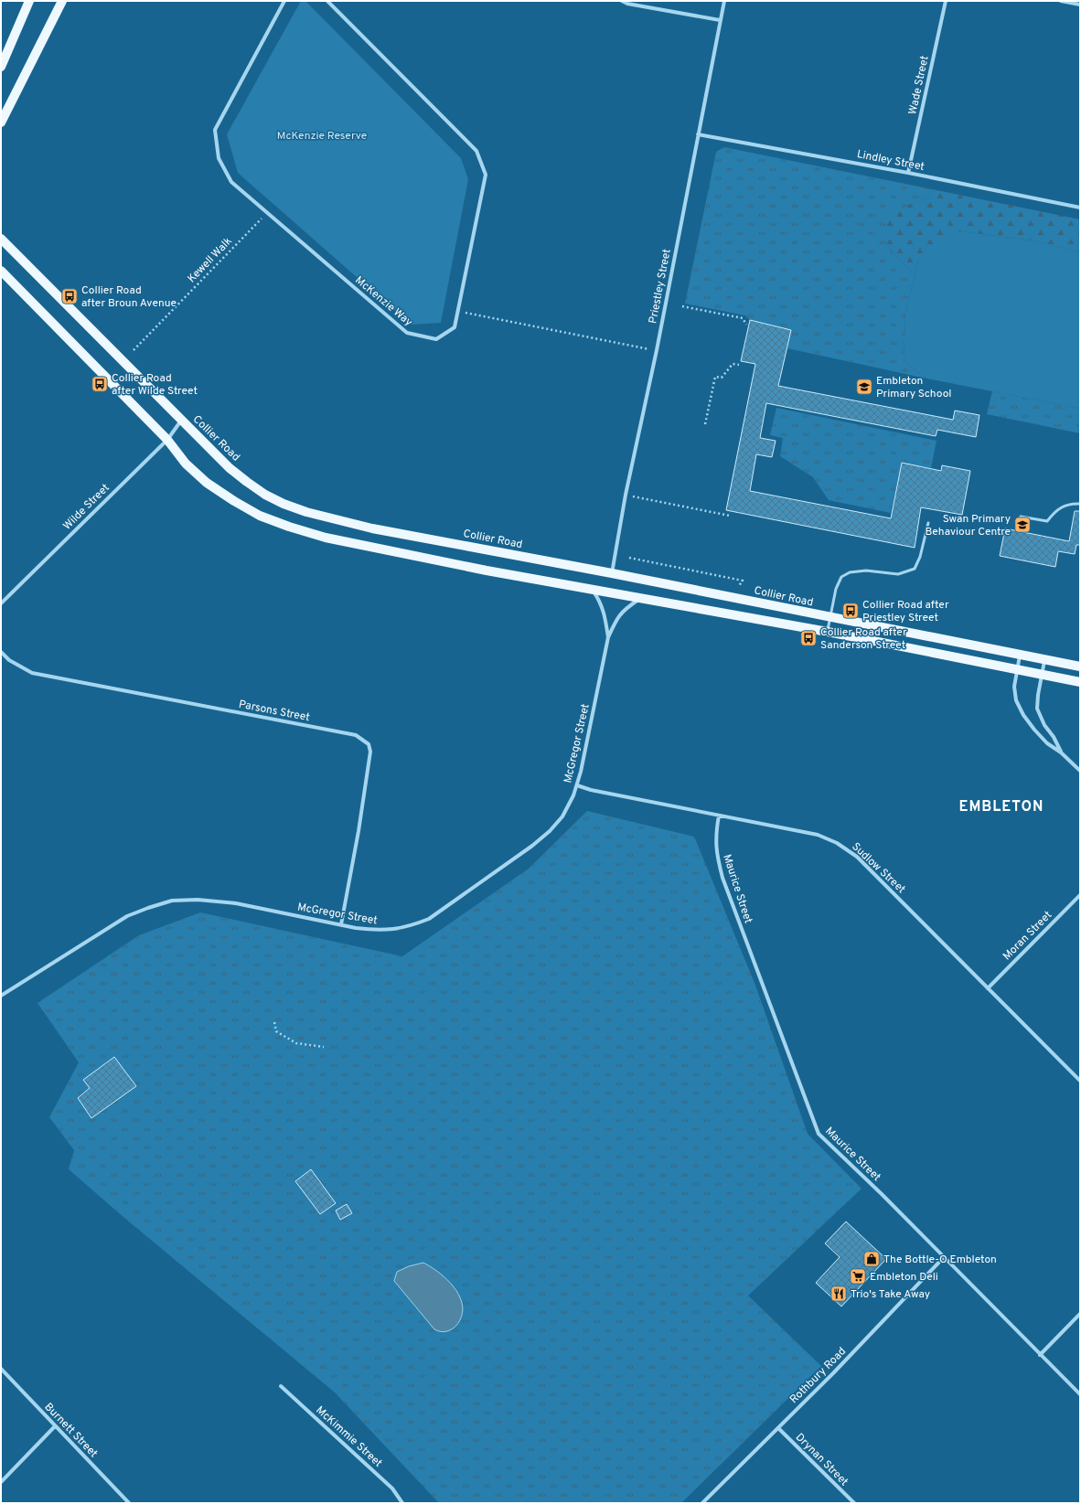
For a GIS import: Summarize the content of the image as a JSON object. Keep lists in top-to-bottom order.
{
  "streets": {
    "main road": ["Collier Road"],
    "street": [
      "Wade Street",
      "Lindley Street",
      "Priestley Street",
      "McKenzie Way",
      "Wilde Street",
      "Parsons Street",
      "McGregor Street",
      "Sudlow Street",
      "Maurice Street",
      "Moran Street",
      "Rothbury Road",
      "Burnett Street",
      "McKimmie Street",
      "Drynan Street"
    ],
    "path": ["Kewell Walk"]
  },
  "crossings": [
    ["Wade Street", "Lindley Street"],
    ["Lindley Street", "Priestley Street"],
    ["Kewell Walk", "McKenzie Way"],
    ["Priestley Street", "Collier Road"],
    ["Collier Road", "Wilde Street"],
    ["Parsons Street", "McGregor Street"],
    ["McGregor Street", "Sudlow Street"],
    ["Sudlow Street", "Maurice Street"],
    ["Sudlow Street", "Moran Street"],
    ["Maurice Street", "Rothbury Road"],
    ["Rothbury Road", "Drynan Street"]
  ],
  "districts": ["EMBLETON"],
  "parks": ["McKenzie Reserve"],
  "places": {
    "bus stop": [
      "Collier Road after Broun Avenue",
      "Collier Road after Wilde Street",
      "Collier Road after Priestley Street",
      "Collier Road after Sanderson Street"
    ],
    "school or university": ["Embleton Primary School", "Swan Primary Behaviour Centre"],
    "shop": ["The Bottle-O Embleton"],
    "supermarket": ["Embleton Deli"],
    "restaurant": ["Trio's Take Away"]
  }
}
